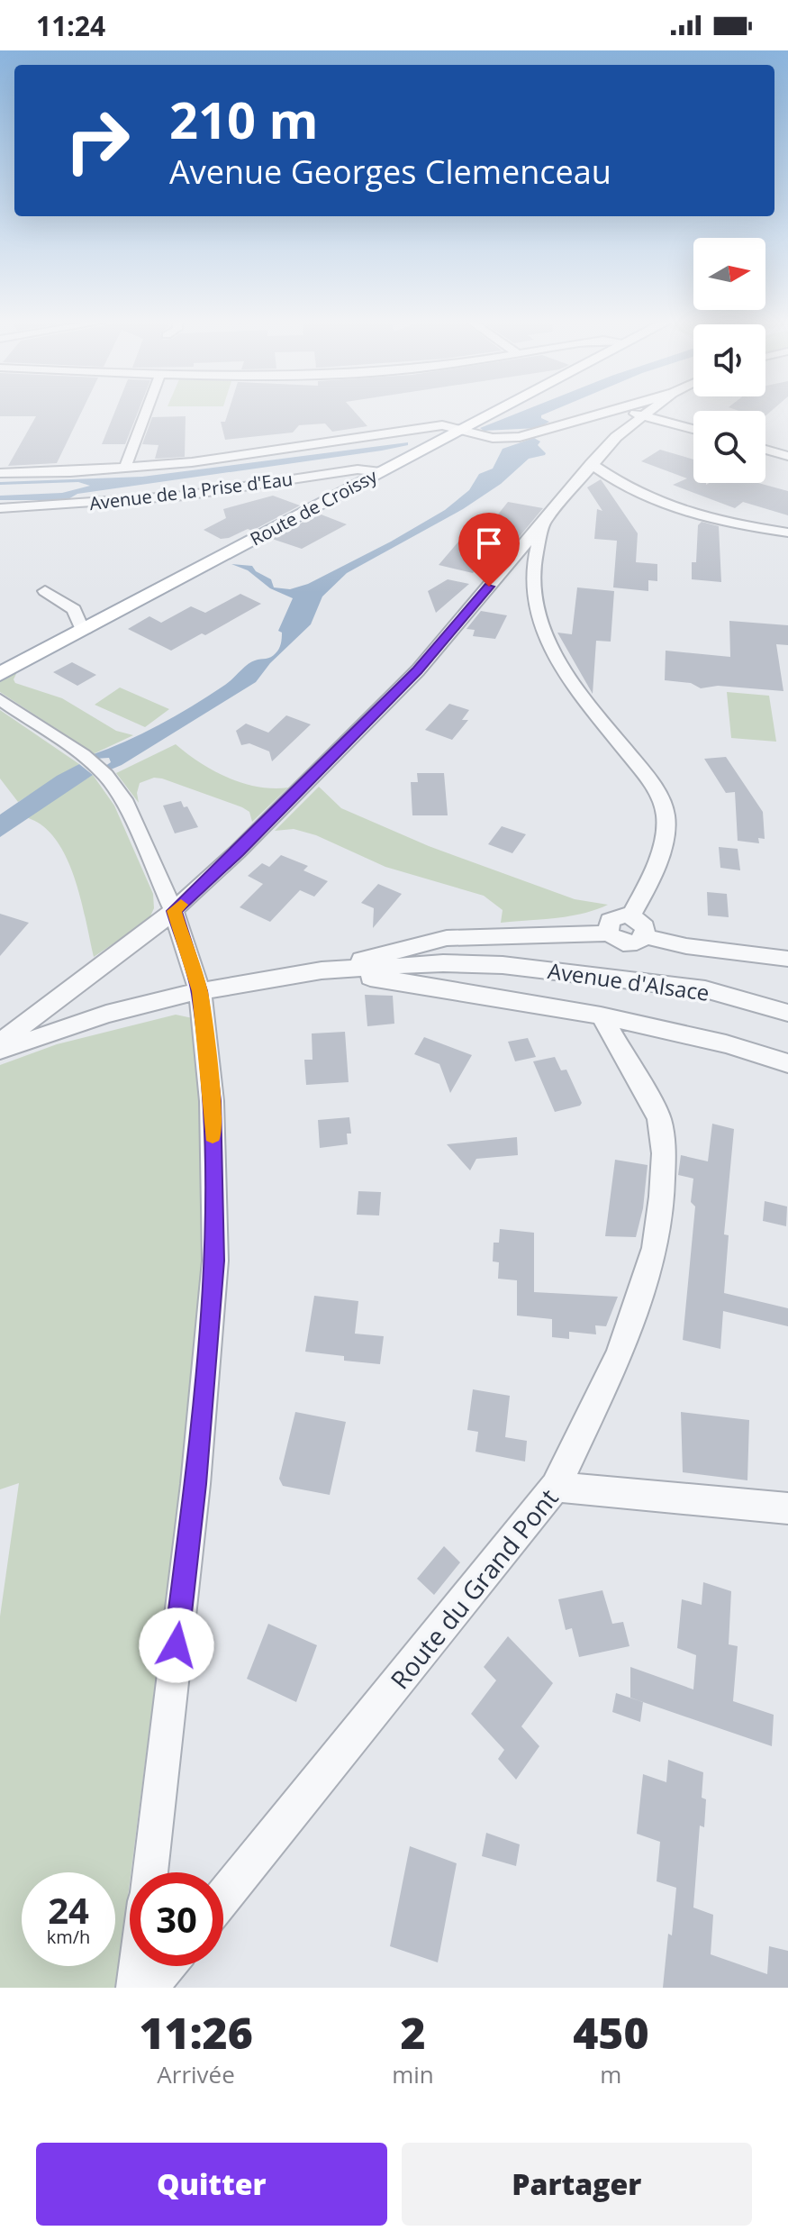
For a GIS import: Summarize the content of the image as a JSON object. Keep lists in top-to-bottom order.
{
  "streets": {
    "main road": ["Route de Croissy"],
    "street": ["Avenue de la Prise d'Eau", "Avenue d'Alsace", "Route du Grand Pont"]
  },
  "crossings": [
    ["Avenue de la Prise d'Eau", "Route de Croissy"],
    ["Avenue d'Alsace", "Route du Grand Pont"]
  ],
  "north": "right",
  "page": {
    "status": "11:24",
    "turn": ["210 m", "Avenue Georges Clemenceau"],
    "speed": "24 km/h",
    "limit": "30",
    "eta": [
      "11:26",
      "Arrivée",
      "2",
      "min",
      "450",
      "m"
    ],
    "buttons": ["Quitter", "Partager"]
  }
}
